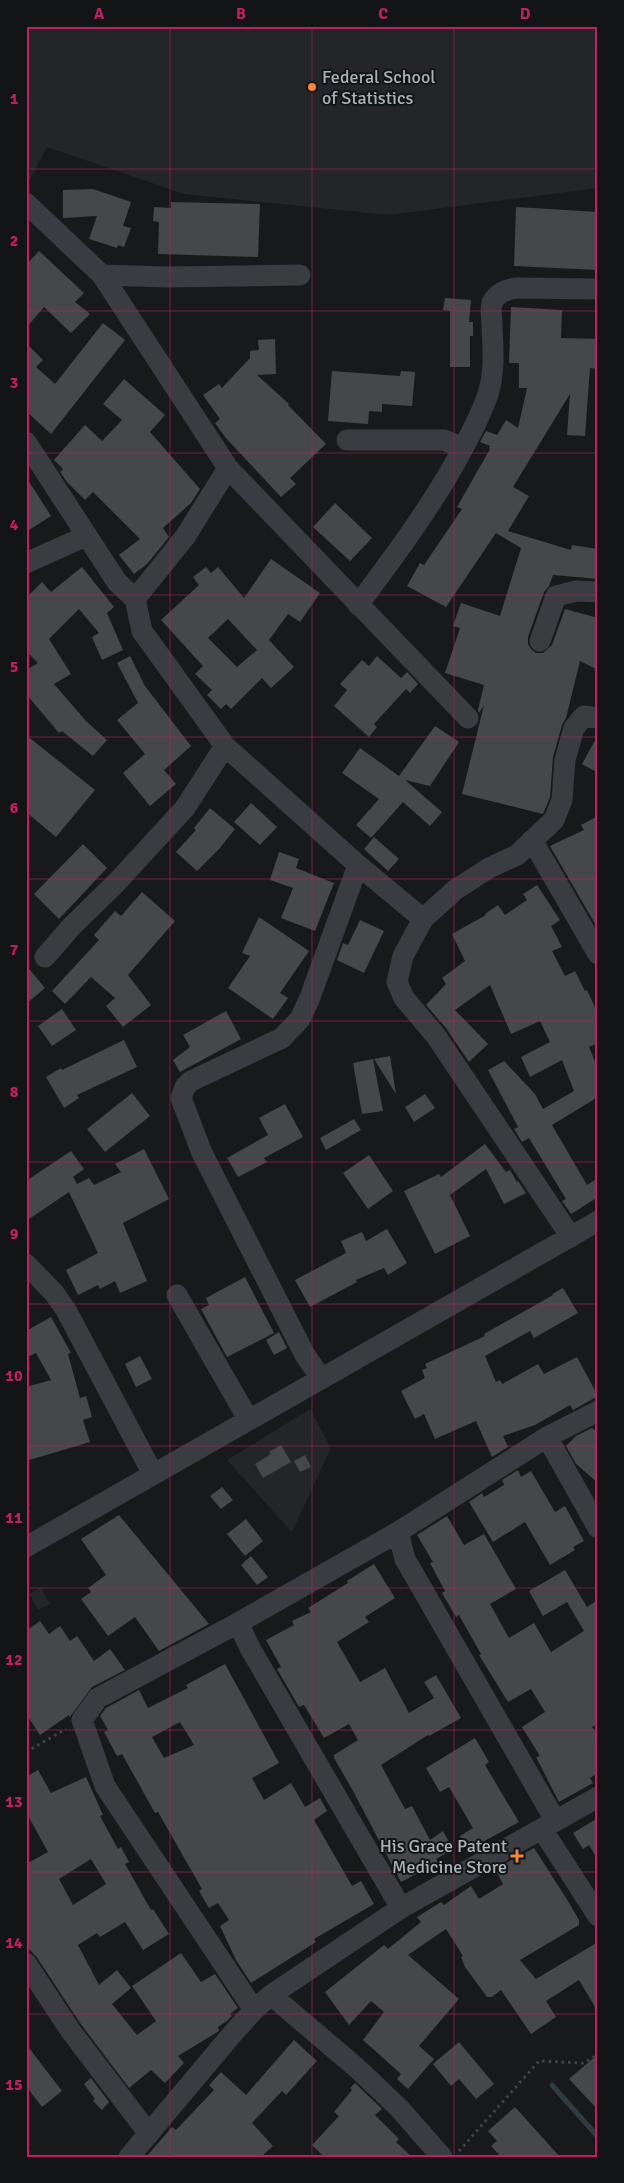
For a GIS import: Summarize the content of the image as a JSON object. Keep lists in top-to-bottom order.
{
  "places": {
    "other": ["Federal School of Statistics"],
    "health": ["His Grace Patent Medicine Store"]
  },
  "grid": {
    "columns": [
      "A",
      "B",
      "C",
      "D"
    ],
    "rows": [
      "1",
      "2",
      "3",
      "4",
      "5",
      "6",
      "7",
      "8",
      "9",
      "10",
      "11",
      "12",
      "13",
      "14",
      "15"
    ]
  }
}
